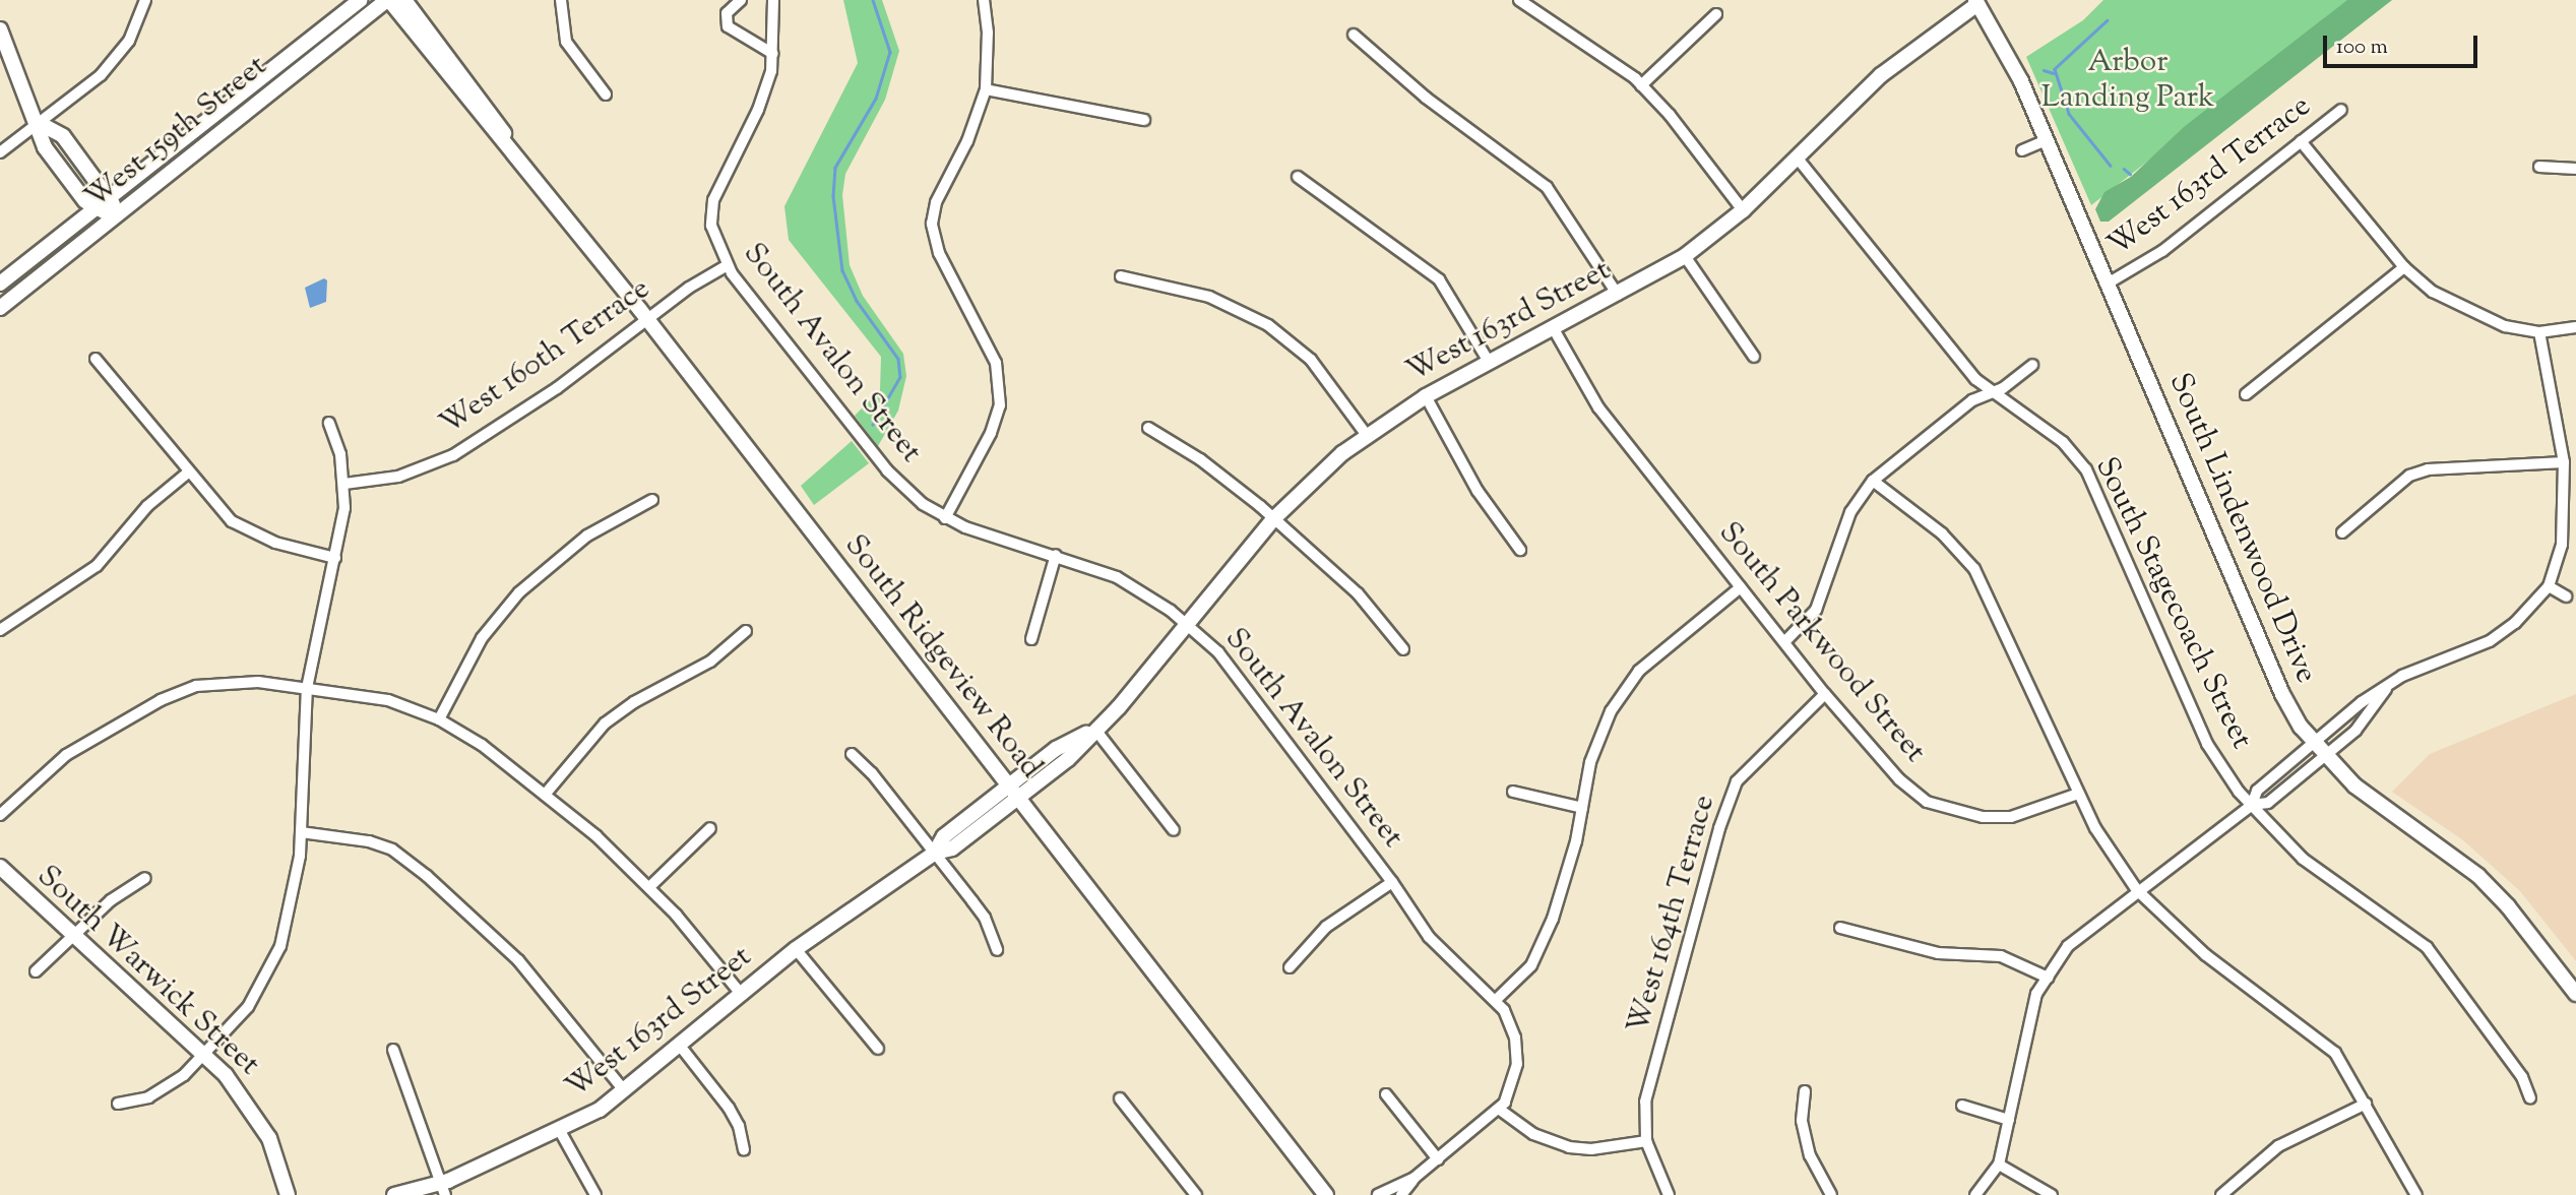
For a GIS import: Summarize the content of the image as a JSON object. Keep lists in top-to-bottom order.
{
  "streets": {
    "street": [
      "West 159th Street",
      "West 163rd Terrace",
      "West 163rd Street",
      "South Avalon Street",
      "West 160th Terrace",
      "South Lindenwood Drive",
      "South Stagecoach Street",
      "South Parkwood Street",
      "South Ridgeview Road",
      "West 164th Terrace",
      "South Warwick Street"
    ]
  },
  "crossings": [
    ["West 159th Street", "South Ridgeview Road"],
    ["West 163rd Terrace", "South Lindenwood Drive"],
    ["West 163rd Street", "South Avalon Street"],
    ["West 163rd Street", "South Lindenwood Drive"],
    ["West 163rd Street", "South Stagecoach Street"],
    ["West 163rd Street", "South Parkwood Street"],
    ["West 163rd Street", "South Ridgeview Road"],
    ["South Avalon Street", "West 160th Terrace"],
    ["West 160th Terrace", "South Ridgeview Road"],
    ["South Parkwood Street", "West 164th Terrace"]
  ],
  "parks": ["Arbor Landing Park"],
  "scale_bar": "100 m"
}
